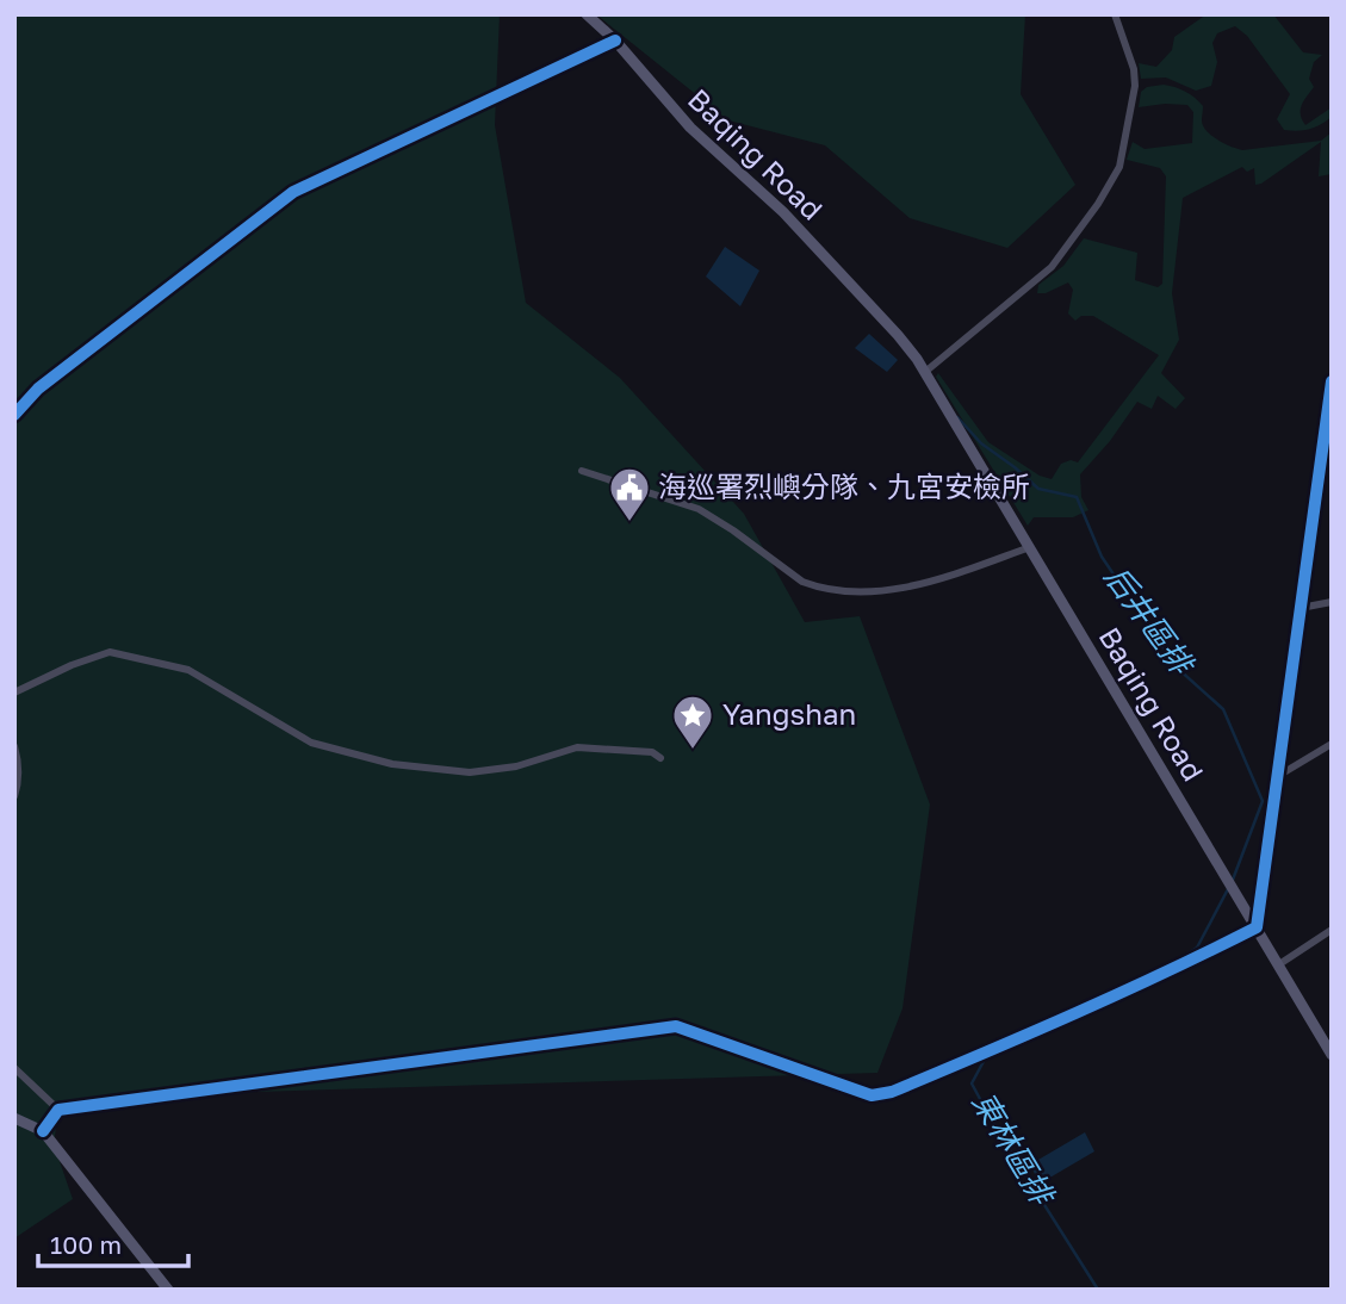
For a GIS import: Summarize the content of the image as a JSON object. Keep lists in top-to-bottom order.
{
  "streets": {
    "main road": ["Baqing Road"]
  },
  "water": ["后井區排", "東林區排"],
  "places": {
    "public building": ["海巡署烈嶼分隊、九宮安檢所"],
    "place": ["Yangshan"]
  },
  "scale_bar": "100 m"
}
